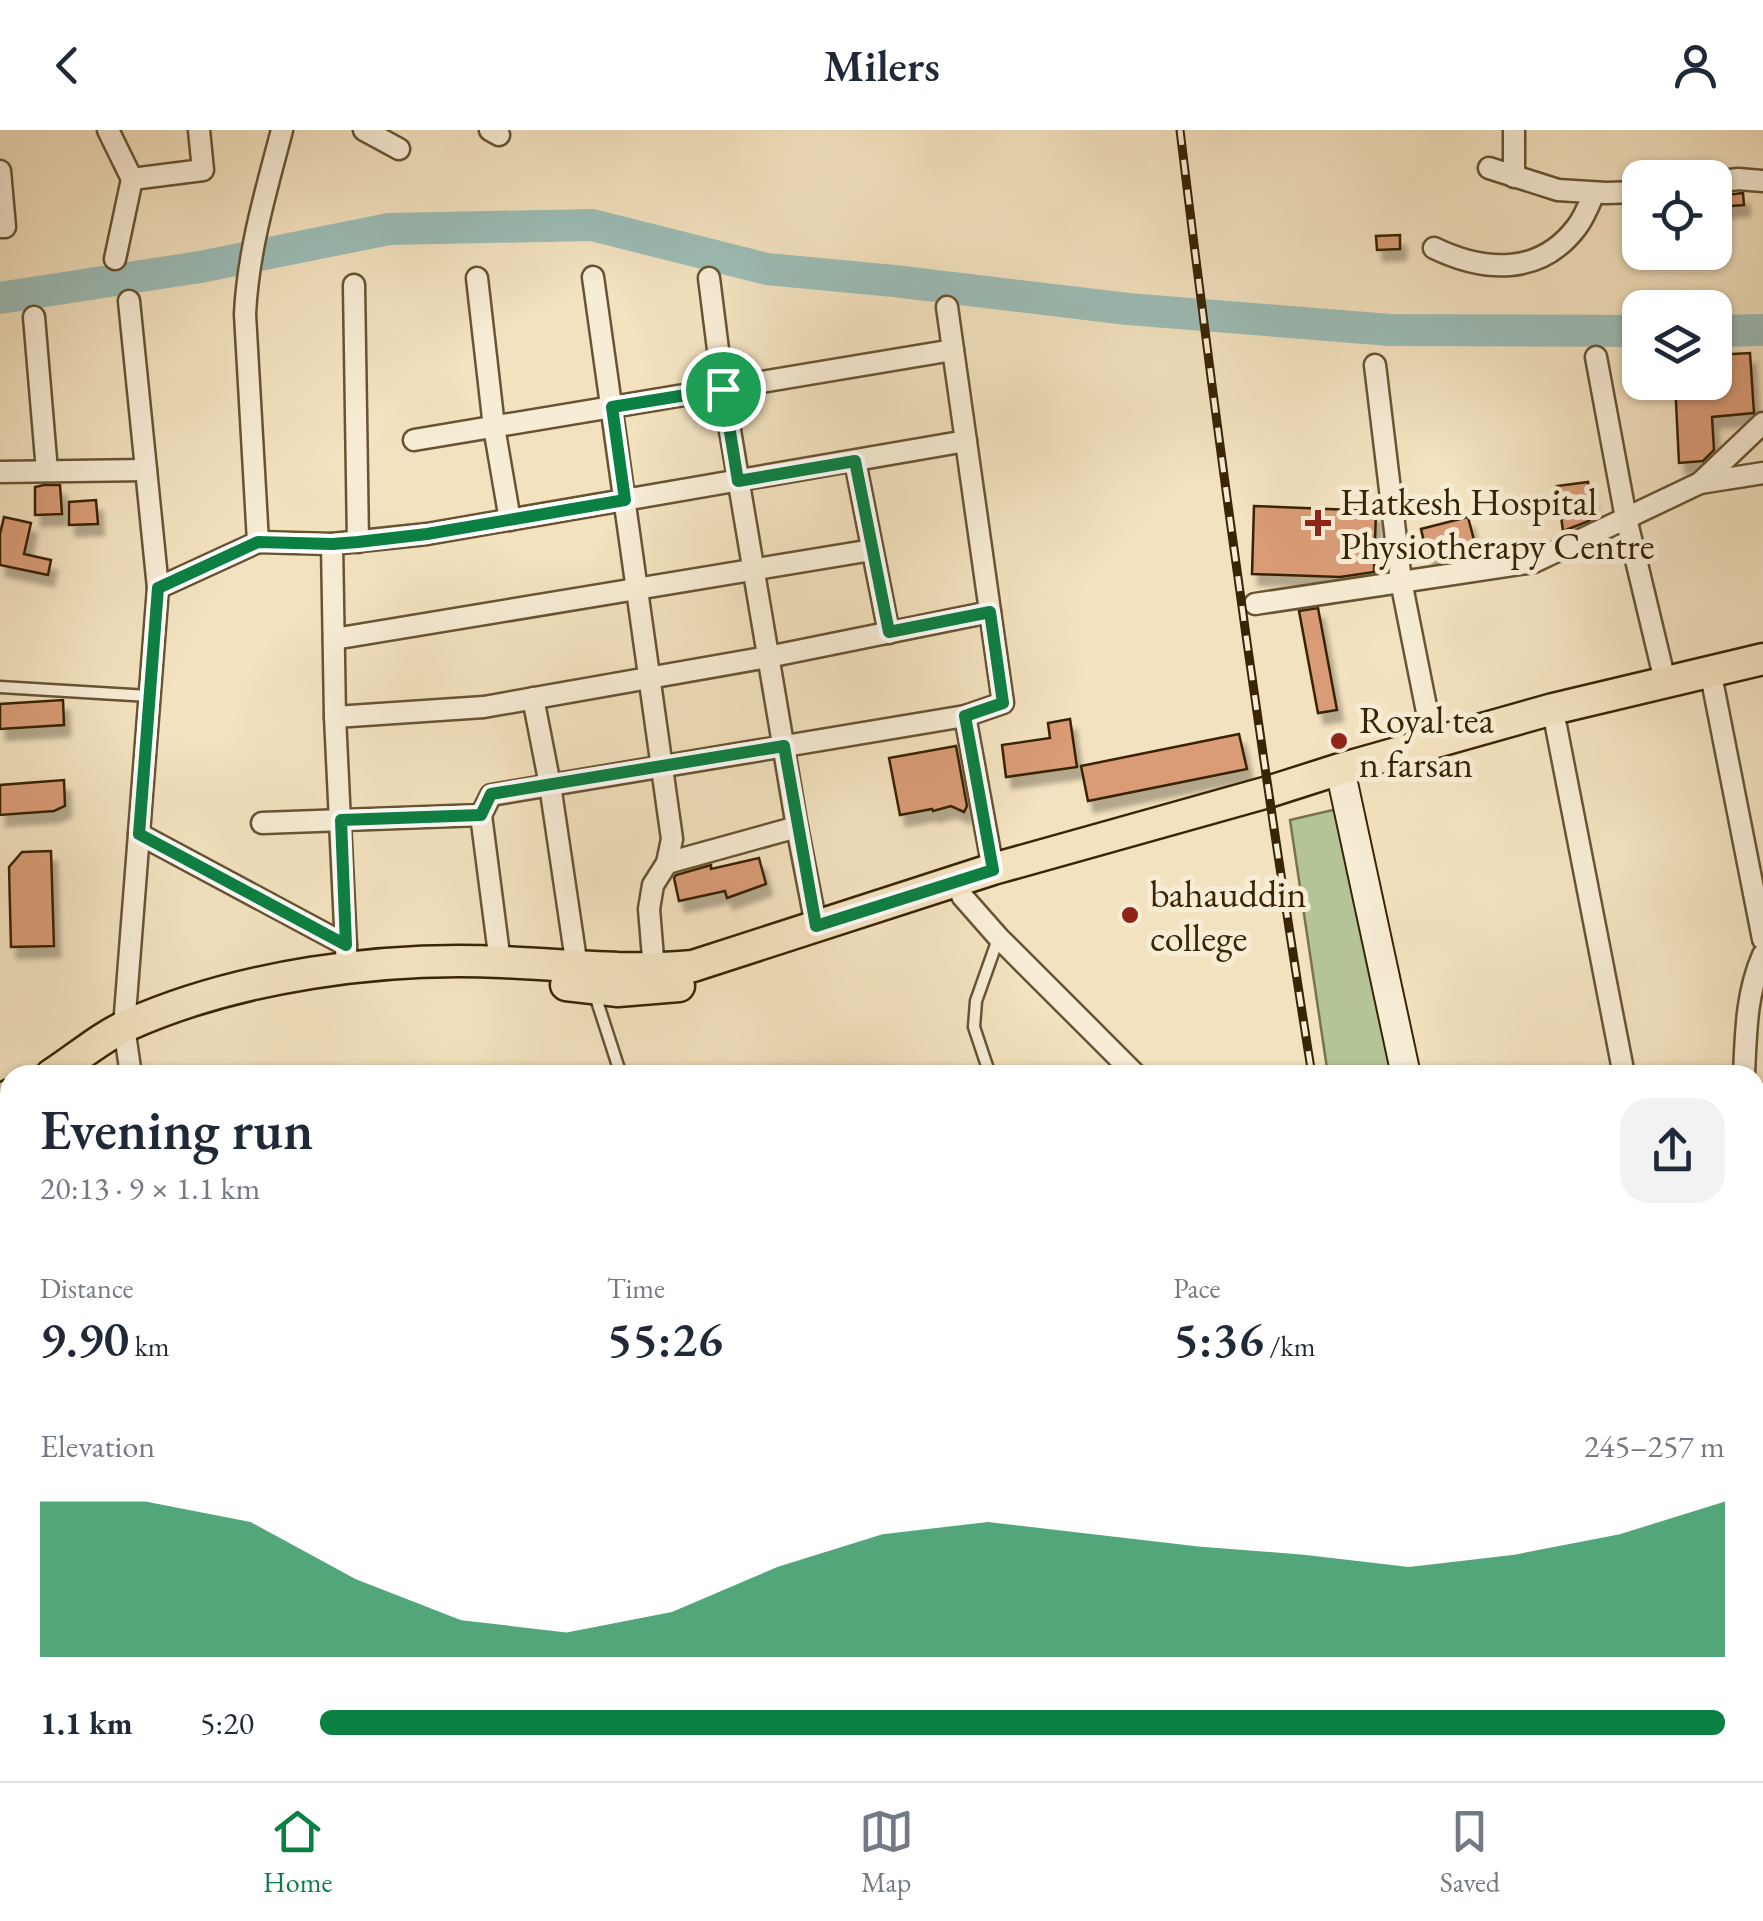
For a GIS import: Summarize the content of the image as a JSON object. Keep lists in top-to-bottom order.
{
  "places": {
    "health": ["Hatkesh Hospital Physiotherapy Centre"],
    "other": ["Royal tea n farsan", "bahauddin college"]
  },
  "page": {
    "header": "Milers",
    "heading": ["Evening run", "20:13 · 9 × 1.1 km"],
    "stats": [
      ["Distance", "9.90 km"],
      ["Time", "55:26"],
      ["Pace", "5:36 /km"]
    ],
    "chart": ["Elevation", "245–257 m"],
    "list": [
      {
        "name": "1.1 km",
        "note": "5:20"
      }
    ],
    "tabs": ["Home", "Map", "Saved"]
  }
}
